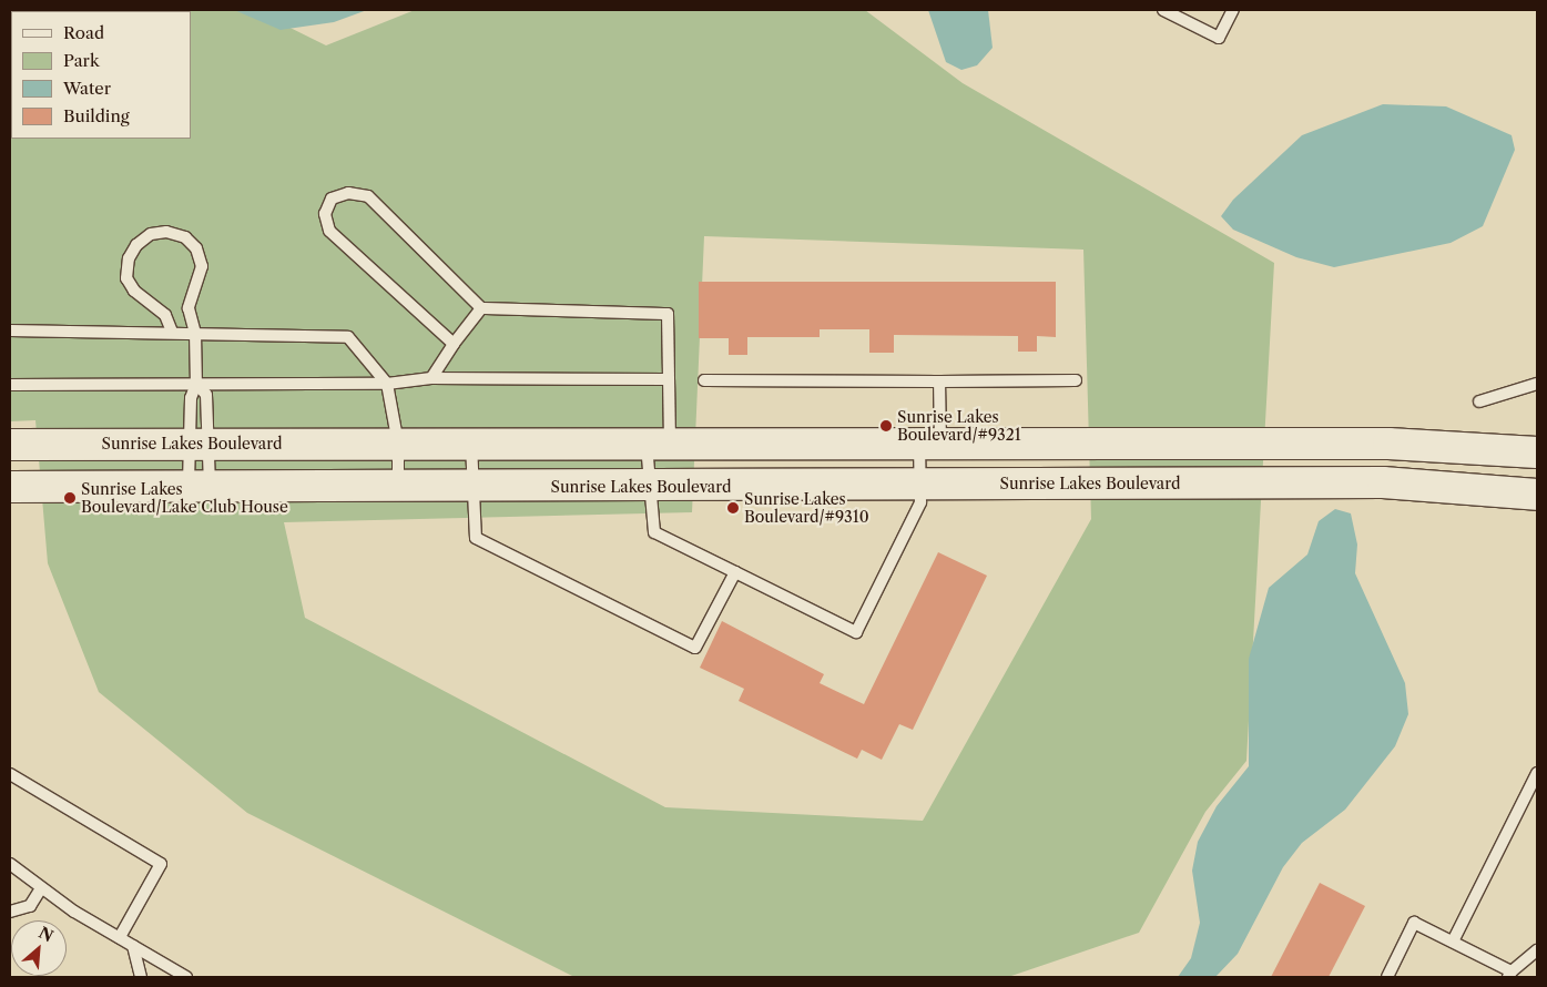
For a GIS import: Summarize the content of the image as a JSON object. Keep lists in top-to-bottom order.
{
  "streets": {
    "street": ["Sunrise Lakes Boulevard"]
  },
  "places": ["Sunrise Lakes Boulevard/#9321", "Sunrise Lakes Boulevard/Lake Club House", "Sunrise Lakes Boulevard/#9310"],
  "legend": [
    "Road",
    "Park",
    "Water",
    "Building"
  ],
  "north": "top right"
}
